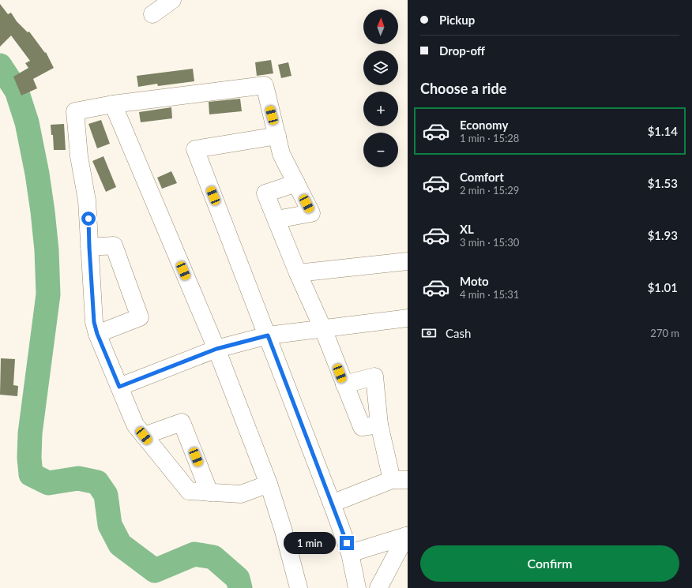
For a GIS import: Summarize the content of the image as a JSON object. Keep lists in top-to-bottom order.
{
  "north": "top",
  "page": {
    "banner": ["Pickup", "Drop-off"],
    "map_buttons": ["+", "−"],
    "heading": "Choose a ride",
    "list": [
      {
        "name": "Economy",
        "note": "1 min · 15:28",
        "value": "$1.14"
      },
      {
        "name": "Comfort",
        "note": "2 min · 15:29",
        "value": "$1.53"
      },
      {
        "name": "XL",
        "note": "3 min · 15:30",
        "value": "$1.93"
      },
      {
        "name": "Moto",
        "note": "4 min · 15:31",
        "value": "$1.01"
      }
    ],
    "pay": ["Cash", "270 m"],
    "bubble": "1 min",
    "buttons": "Confirm"
  }
}
